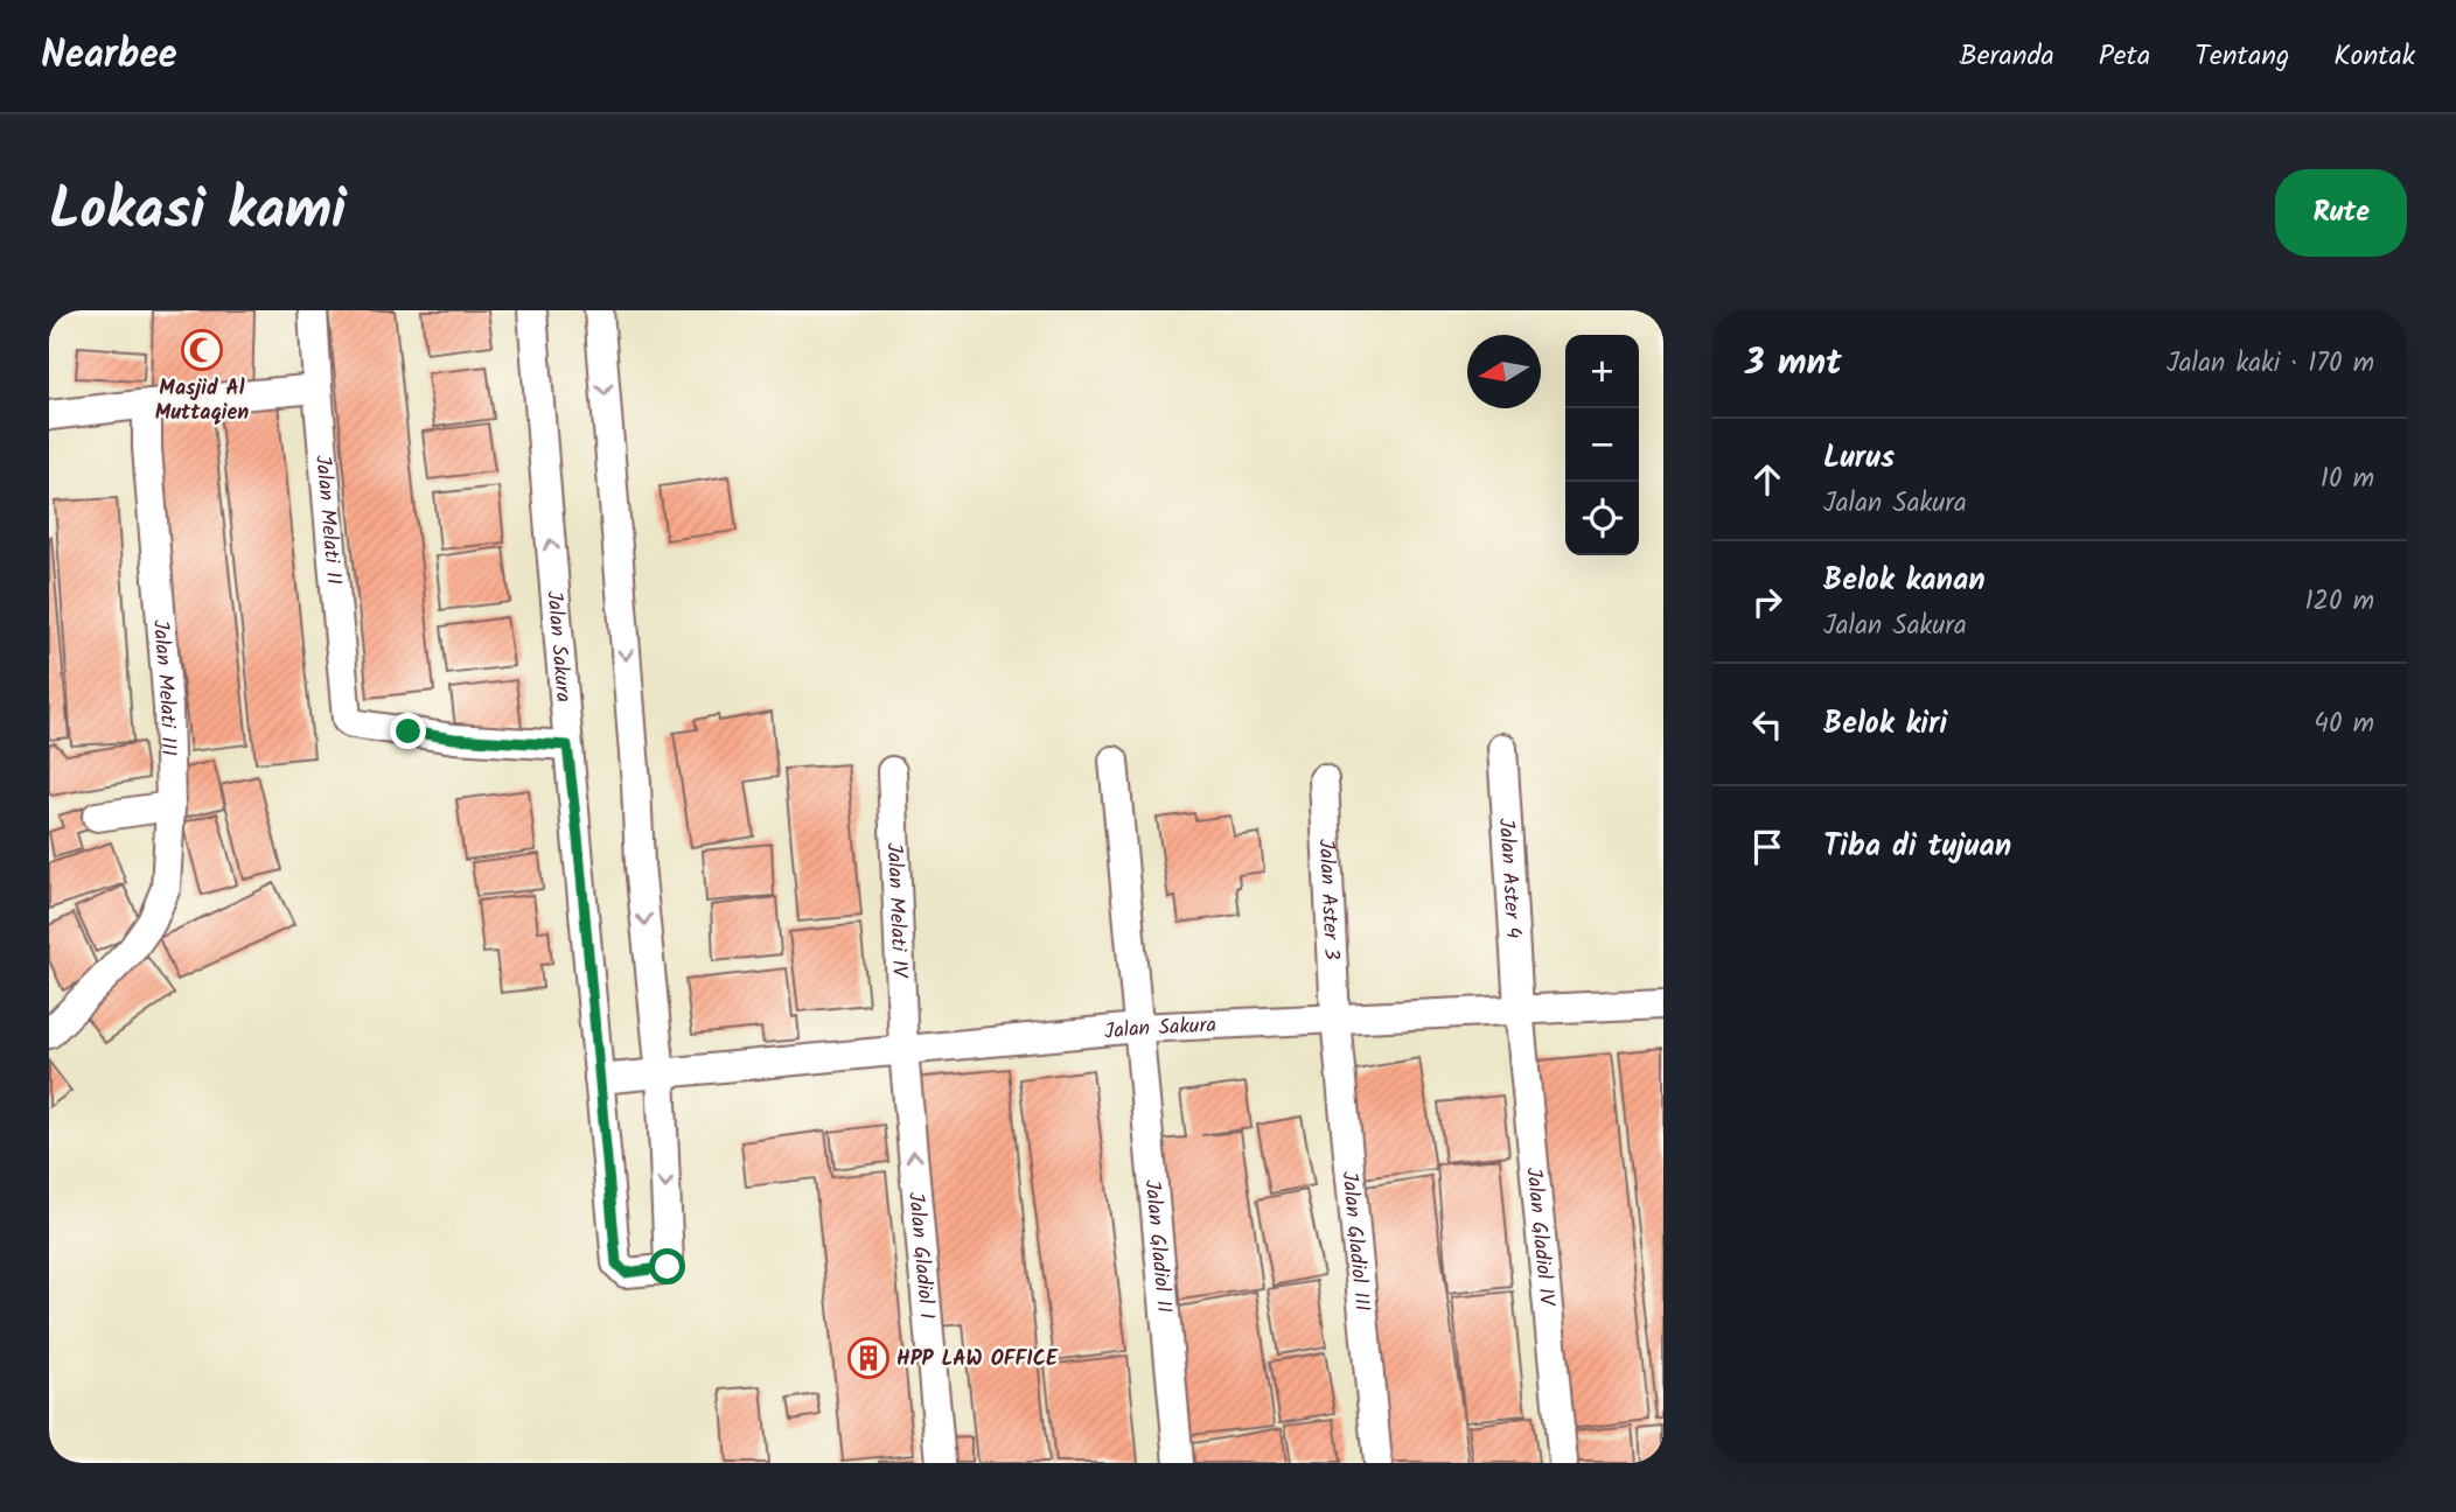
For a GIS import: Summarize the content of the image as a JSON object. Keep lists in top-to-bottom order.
{
  "streets": {
    "street": [
      "Jalan Melati II",
      "Jalan Sakura",
      "Jalan Melati III",
      "Jalan Aster 4",
      "Jalan Aster 3",
      "Jalan Melati IV",
      "Jalan Gladiol IV",
      "Jalan Gladiol III",
      "Jalan Gladiol II",
      "Jalan Gladiol I"
    ]
  },
  "crossings": [
    ["Jalan Melati II", "Jalan Sakura"],
    ["Jalan Sakura", "Jalan Aster 4"],
    ["Jalan Sakura", "Jalan Aster 3"],
    ["Jalan Sakura", "Jalan Melati IV"],
    ["Jalan Sakura", "Jalan Gladiol IV"],
    ["Jalan Sakura", "Jalan Gladiol III"],
    ["Jalan Sakura", "Jalan Gladiol II"],
    ["Jalan Sakura", "Jalan Gladiol I"],
    ["Jalan Aster 4", "Jalan Gladiol IV"],
    ["Jalan Aster 3", "Jalan Gladiol III"],
    ["Jalan Melati IV", "Jalan Gladiol I"]
  ],
  "one_way": ["Jalan Gladiol I"],
  "places": {
    "mosque": ["Masjid Al Muttaqien"],
    "building": ["HPP LAW OFFICE"]
  },
  "north": "left",
  "page": {
    "header": "Nearbee",
    "nav": [
      "Beranda",
      "Peta",
      "Tentang",
      "Kontak"
    ],
    "title": "Lokasi kami",
    "buttons": "Rute",
    "heading": ["3 mnt", "Jalan kaki · 170 m"],
    "map_buttons": ["+", "−"],
    "list": [
      ["Lurus", "Jalan Sakura", "10 m"],
      ["Belok kanan", "Jalan Sakura", "120 m"],
      ["Belok kiri", "40 m"],
      "Tiba di tujuan"
    ]
  }
}
